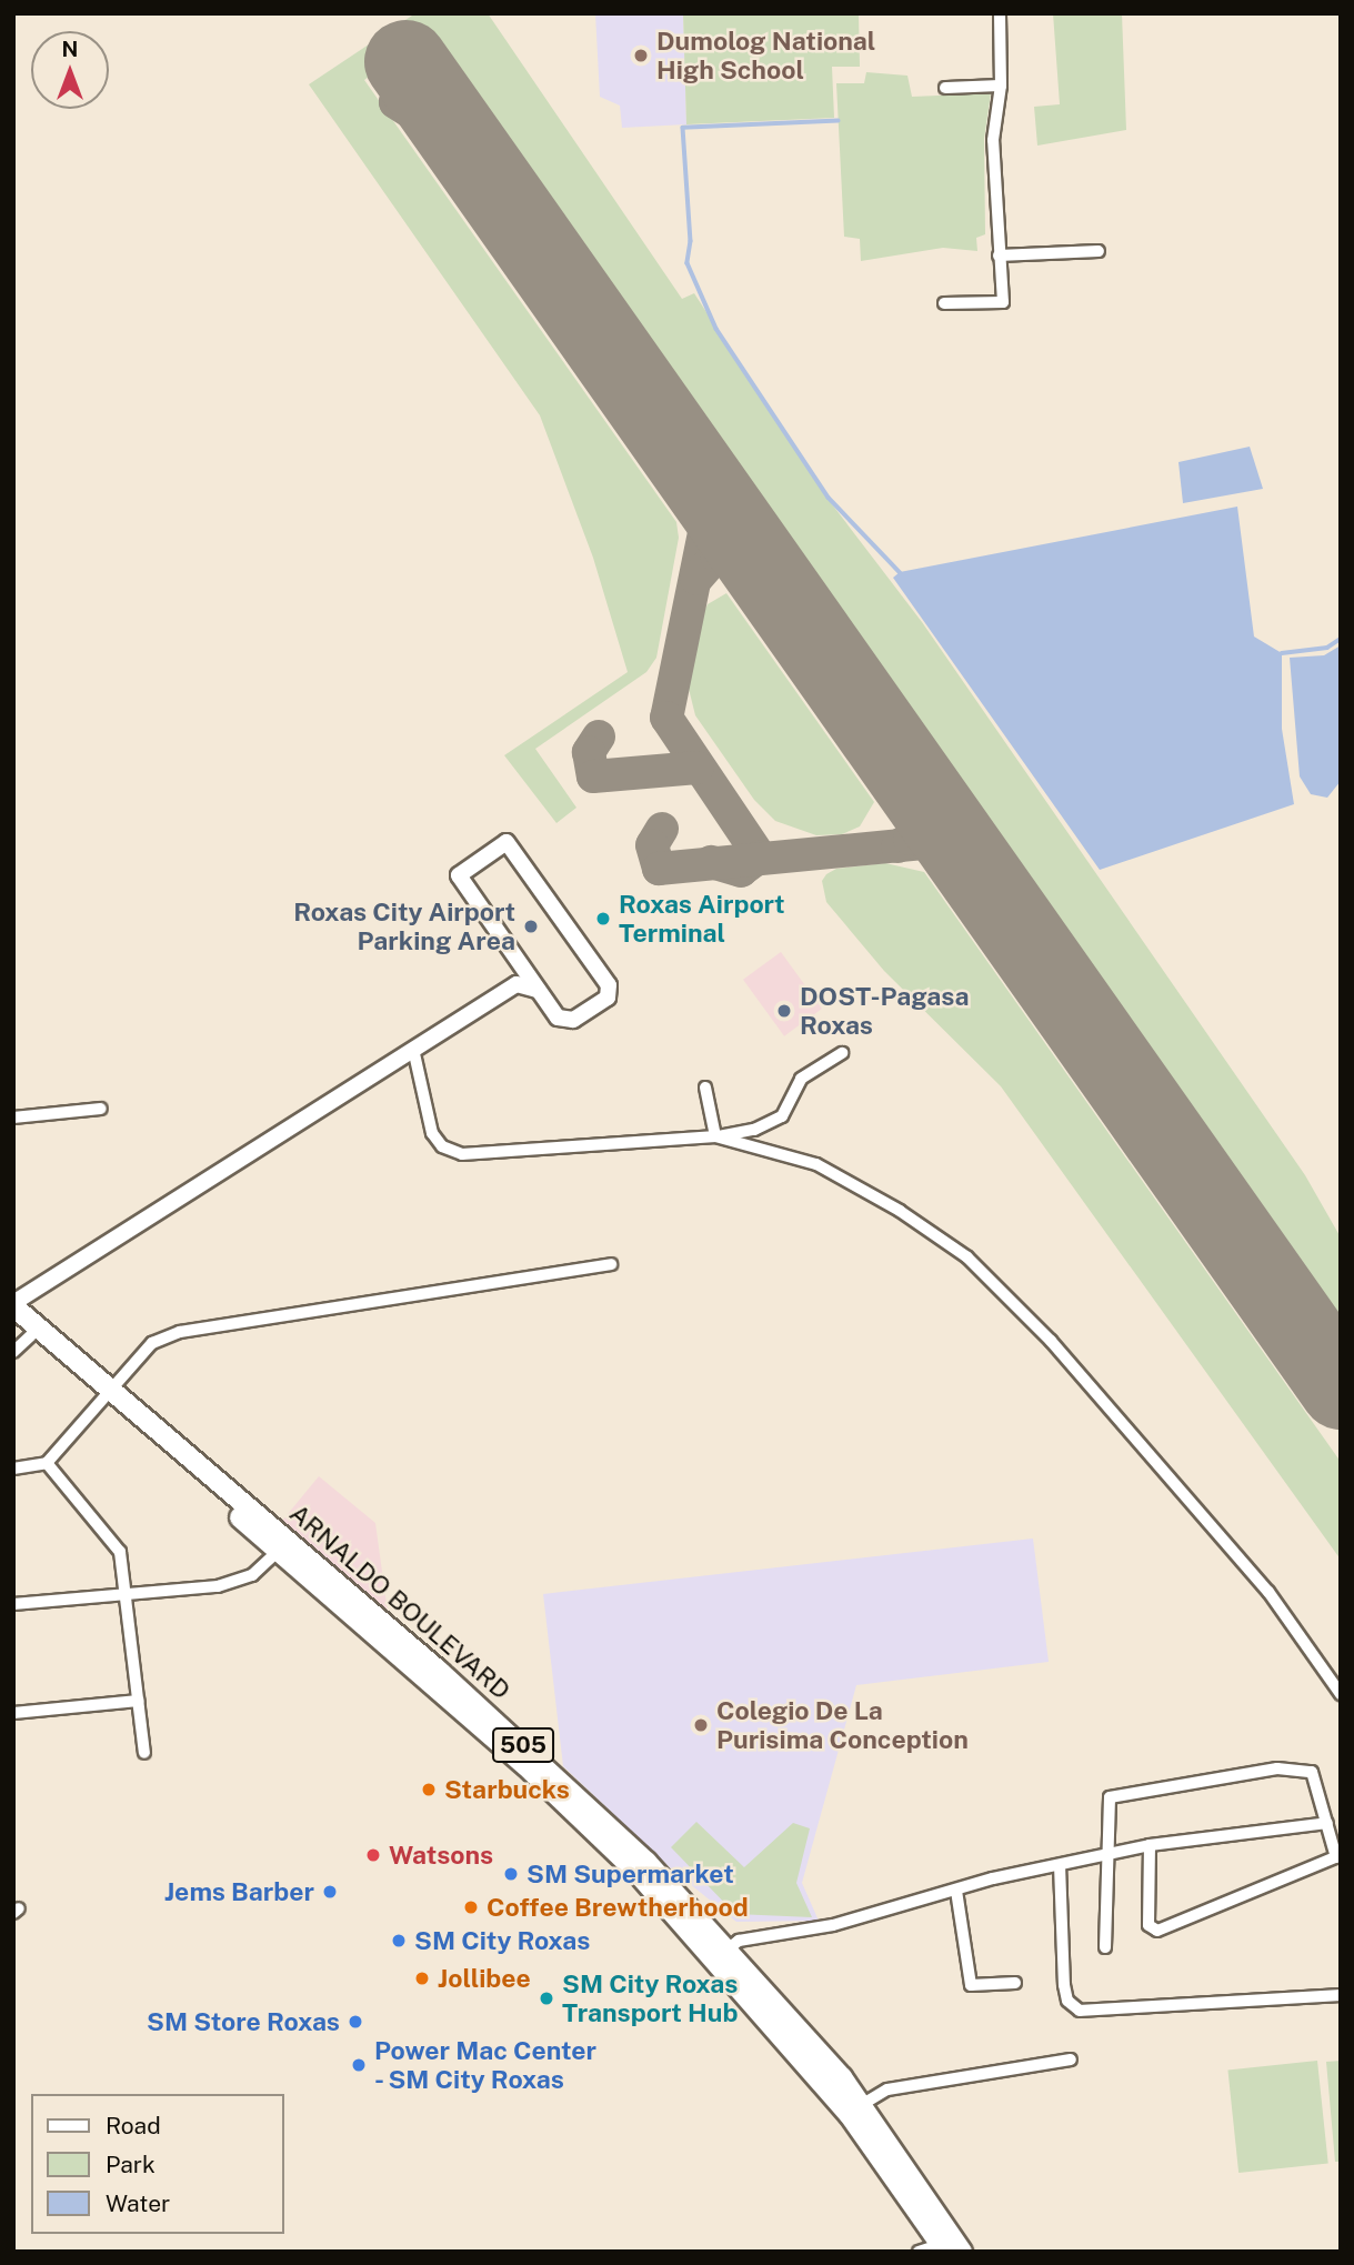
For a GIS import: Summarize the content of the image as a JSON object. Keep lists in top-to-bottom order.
{
  "streets": {
    "highway": ["ARNALDO BOULEVARD", "505"]
  },
  "places": [
    "Dumolog National High School",
    "Roxas Airport Terminal",
    "Roxas City Airport Parking Area",
    "DOST-Pagasa Roxas",
    "Colegio De La Purisima Conception",
    "Starbucks",
    "Watsons",
    "SM Supermarket",
    "Jems Barber",
    "Coffee Brewtherhood",
    "SM City Roxas",
    "Jollibee",
    "SM City Roxas Transport Hub",
    "SM Store Roxas",
    "Power Mac Center - SM City Roxas"
  ],
  "legend": ["Road", "Park", "Water"],
  "north": "top"
}
